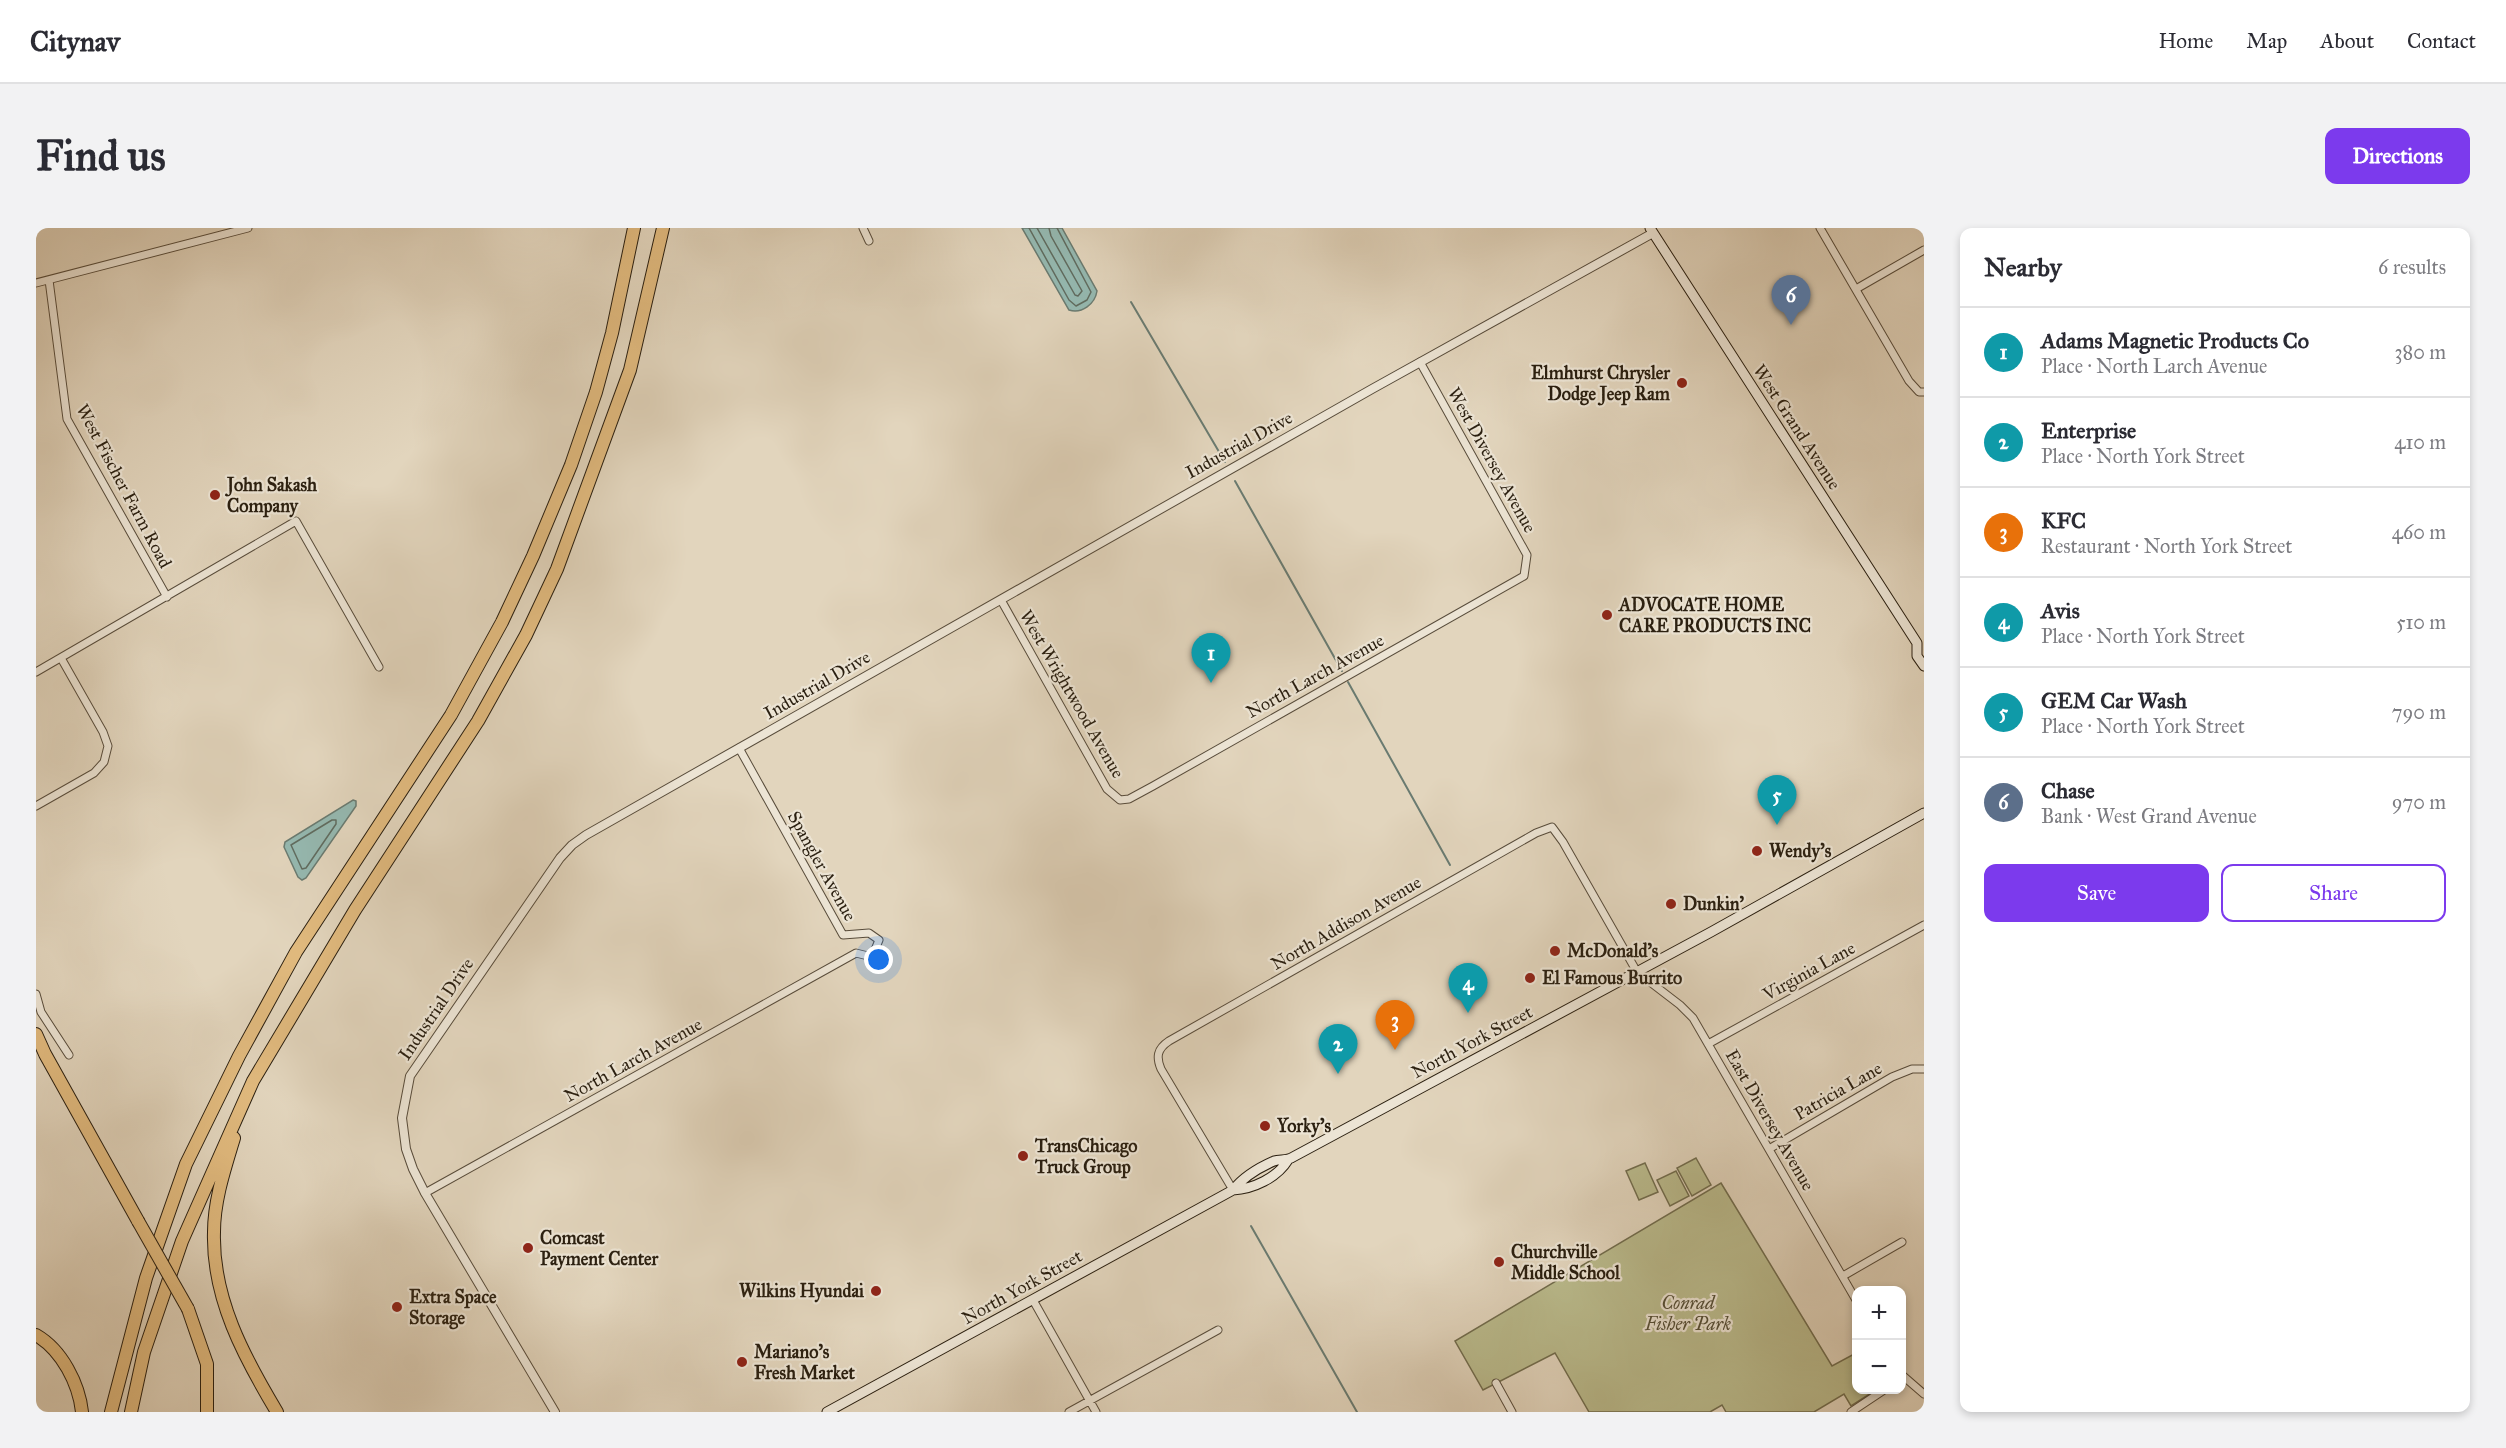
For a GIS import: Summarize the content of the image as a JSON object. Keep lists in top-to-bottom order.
{
  "streets": {
    "main road": ["West Grand Avenue", "North York Street"],
    "street": [
      "Industrial Drive",
      "West Diversey Avenue",
      "West Fischer Farm Road",
      "North Larch Avenue",
      "West Wrightwood Avenue",
      "Spangler Avenue",
      "North Addison Avenue",
      "Virginia Lane",
      "Patricia Lane",
      "East Diversey Avenue"
    ]
  },
  "crossings": [
    ["West Grand Avenue", "Industrial Drive"],
    ["Industrial Drive", "West Diversey Avenue"],
    ["Industrial Drive", "North Larch Avenue"],
    ["Industrial Drive", "West Wrightwood Avenue"],
    ["Industrial Drive", "Spangler Avenue"],
    ["West Diversey Avenue", "North Larch Avenue"],
    ["North Larch Avenue", "West Wrightwood Avenue"],
    ["North Larch Avenue", "Spangler Avenue"],
    ["North Addison Avenue", "North York Street"],
    ["North Addison Avenue", "East Diversey Avenue"],
    ["Virginia Lane", "East Diversey Avenue"],
    ["North York Street", "East Diversey Avenue"],
    ["Patricia Lane", "East Diversey Avenue"]
  ],
  "parks": ["Conrad Fisher Park"],
  "places": [
    "Elmhurst Chrysler Dodge Jeep Ram",
    "John Sakash Company",
    "ADVOCATE HOME CARE PRODUCTS INC",
    "Wendy's",
    "Dunkin'",
    "McDonald's",
    "El Famous Burrito",
    "Yorky's",
    "TransChicago Truck Group",
    "Comcast Payment Center",
    "Churchville Middle School",
    "Wilkins Hyundai",
    "Extra Space Storage",
    "Mariano's Fresh Market"
  ],
  "page": {
    "header": "Citynav",
    "nav": [
      "Home",
      "Map",
      "About",
      "Contact"
    ],
    "buttons": [
      "Directions",
      ["Save", "Share"]
    ],
    "title": "Find us",
    "heading": ["Nearby", "6 results"],
    "pins": [
      "6",
      "1",
      "5",
      "4",
      "3",
      "2"
    ],
    "list": [
      {
        "mark": "1",
        "name": "Adams Magnetic Products Co",
        "note": "Place · North Larch Avenue",
        "value": "380 m"
      },
      {
        "mark": "2",
        "name": "Enterprise",
        "note": "Place · North York Street",
        "value": "410 m"
      },
      {
        "mark": "3",
        "name": "KFC",
        "note": "Restaurant · North York Street",
        "value": "460 m"
      },
      {
        "mark": "4",
        "name": "Avis",
        "note": "Place · North York Street",
        "value": "510 m"
      },
      {
        "mark": "5",
        "name": "GEM Car Wash",
        "note": "Place · North York Street",
        "value": "790 m"
      },
      {
        "mark": "6",
        "name": "Chase",
        "note": "Bank · West Grand Avenue",
        "value": "970 m"
      }
    ],
    "map_buttons": ["+", "−"]
  }
}
